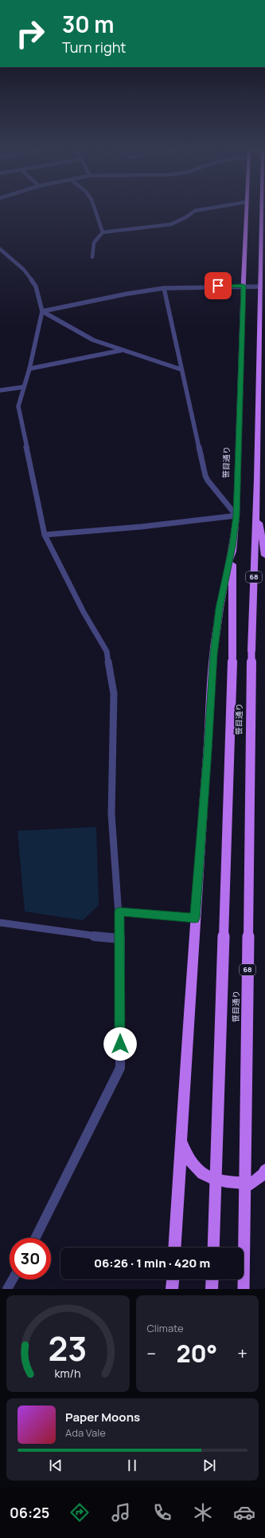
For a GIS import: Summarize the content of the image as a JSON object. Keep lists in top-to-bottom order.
{
  "streets": {
    "main road": ["笹目通り", "68"]
  },
  "page": {
    "turn": ["30 m", "Turn right"],
    "limit": "30",
    "trip": "06:26 · 1 min · 420 m",
    "tile": "Climate",
    "heat": ["−", "20°", "+"],
    "song": ["Paper Moons", "Ada Vale"],
    "tabs": "06:25",
    "gauge": ["23", "km/h"]
  }
}
